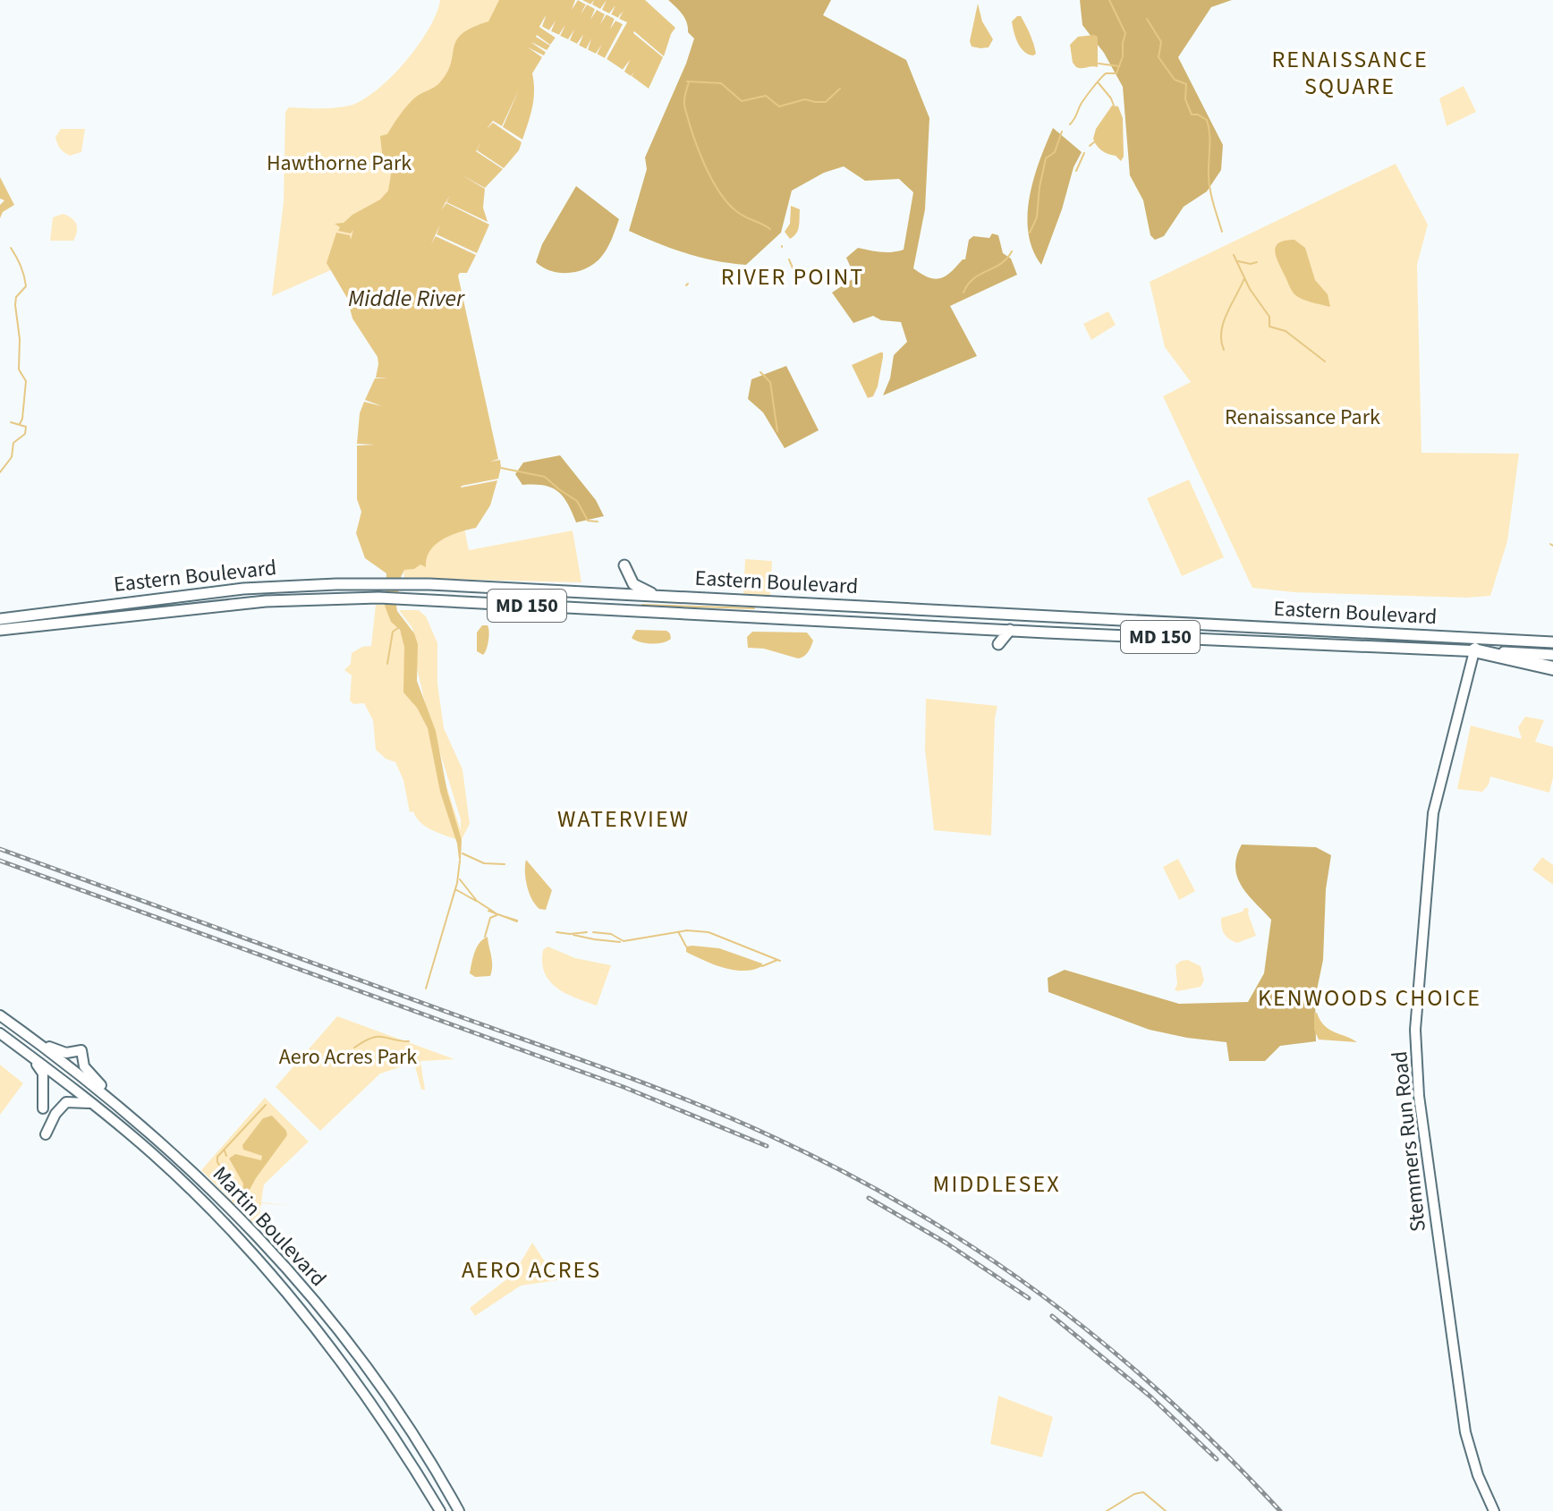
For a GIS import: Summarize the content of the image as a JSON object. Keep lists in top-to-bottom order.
{
  "streets": {
    "main road": [
      "Eastern Boulevard",
      "MD 150",
      "Stemmers Run Road",
      "Martin Boulevard"
    ]
  },
  "crossings": [
    ["Eastern Boulevard", "Stemmers Run Road"]
  ],
  "districts": [
    "RENAISSANCE SQUARE",
    "RIVER POINT",
    "WATERVIEW",
    "KENWOODS CHOICE",
    "MIDDLESEX",
    "AERO ACRES"
  ],
  "water": ["Middle River"],
  "parks": ["Hawthorne Park", "Renaissance Park", "Aero Acres Park"]
}
